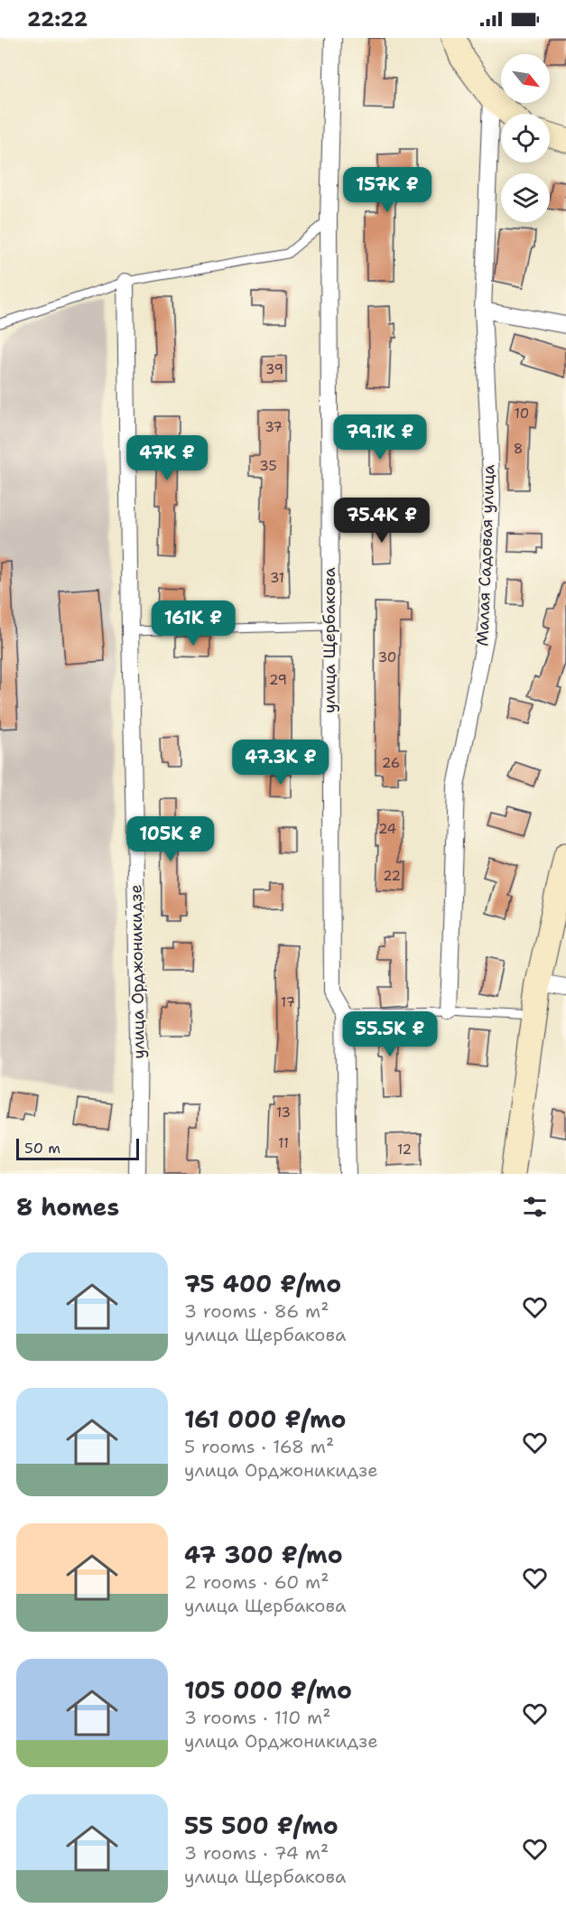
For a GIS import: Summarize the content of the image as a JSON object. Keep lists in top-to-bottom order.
{
  "streets": {
    "street": ["Малая Садовая улица", "улица Щербакова", "улица Орджоникидзе"]
  },
  "house_numbers": [
    "39",
    "10",
    "37",
    "8",
    "35",
    "31",
    "30",
    "29",
    "26",
    "24",
    "22",
    "17",
    "13",
    "11",
    "12"
  ],
  "scale_bar": "50 m",
  "north": "bottom right",
  "page": {
    "status": "22:22",
    "price": [
      "157K ₽",
      "79.1K ₽",
      "47K ₽",
      "75.4K ₽",
      "161K ₽",
      "47.3K ₽",
      "105K ₽",
      "55.5K ₽"
    ],
    "scale": "50 m",
    "heading": "8 homes",
    "list": [
      {
        "name": "75 400 ₽/mo",
        "note": "3 rooms · 86 m² · улица Щербакова"
      },
      {
        "name": "161 000 ₽/mo",
        "note": "5 rooms · 168 m² · улица Орджоникидзе"
      },
      {
        "name": "47 300 ₽/mo",
        "note": "2 rooms · 60 m² · улица Щербакова"
      },
      {
        "name": "105 000 ₽/mo",
        "note": "3 rooms · 110 m² · улица Орджоникидзе"
      },
      {
        "name": "55 500 ₽/mo",
        "note": "3 rooms · 74 m² · улица Щербакова"
      }
    ]
  }
}
